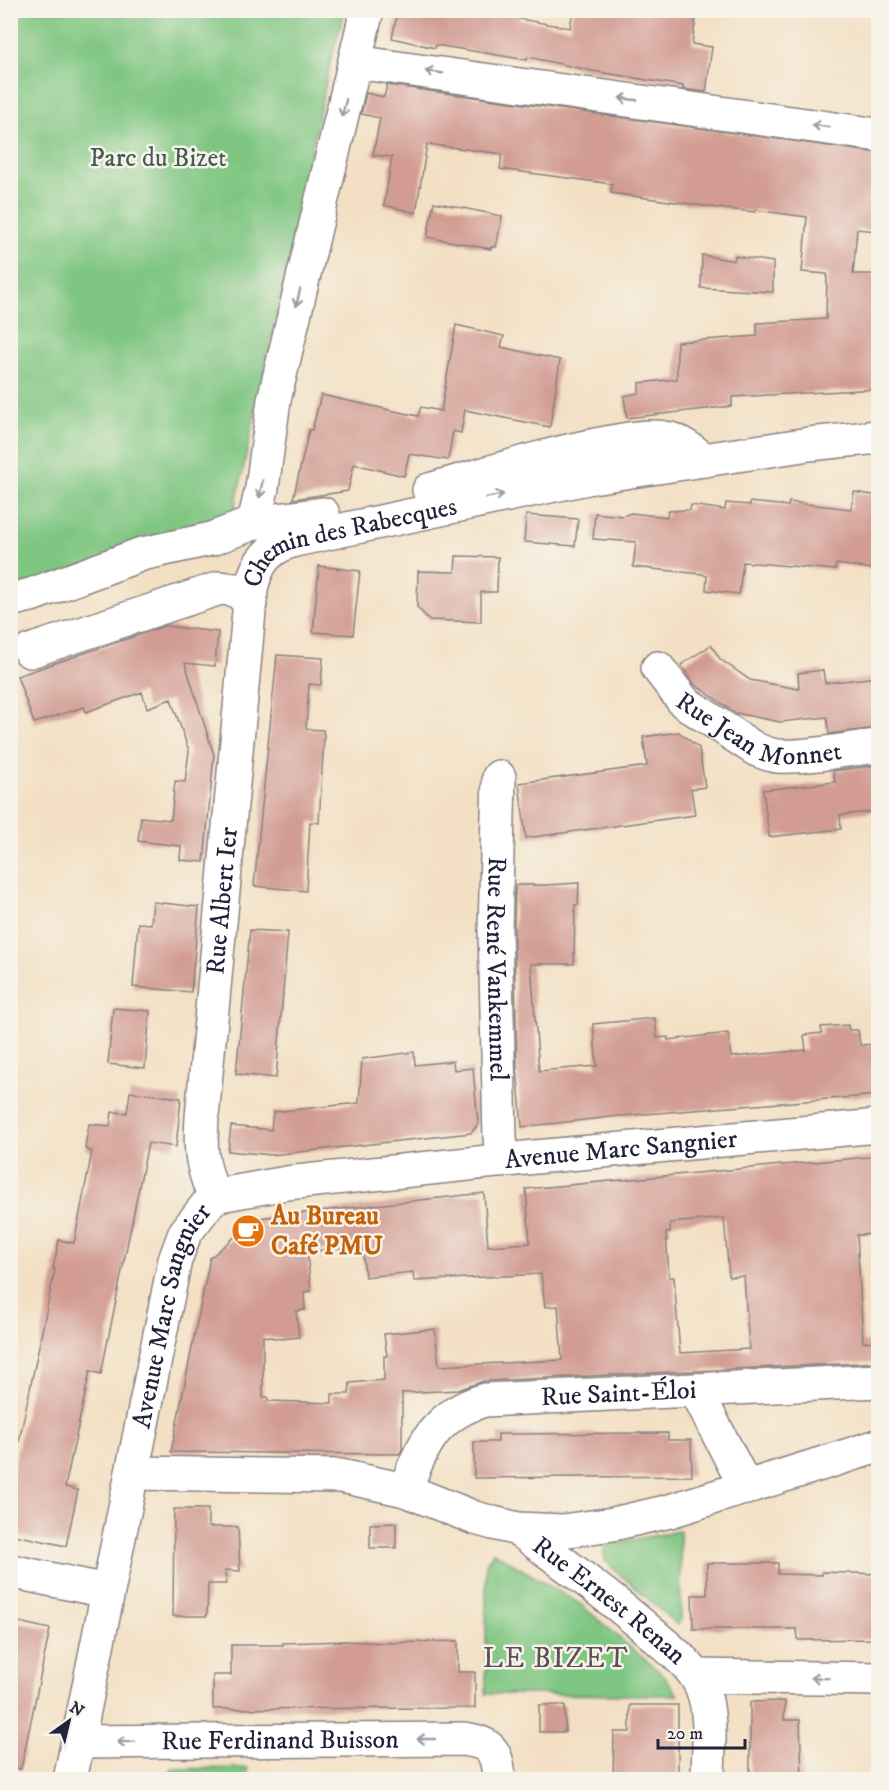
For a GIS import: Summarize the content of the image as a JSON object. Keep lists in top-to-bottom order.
{
  "streets": {
    "street": [
      "Chemin des Rabecques",
      "Rue Jean Monnet",
      "Rue Albert Ier",
      "Rue René Vankemmel",
      "Avenue Marc Sangnier",
      "Rue Saint-Éloi",
      "Rue Ernest Renan",
      "Rue Ferdinand Buisson"
    ]
  },
  "crossings": [
    ["Chemin des Rabecques", "Rue Albert Ier"],
    ["Rue Albert Ier", "Avenue Marc Sangnier"],
    ["Rue René Vankemmel", "Avenue Marc Sangnier"],
    ["Avenue Marc Sangnier", "Rue Ferdinand Buisson"]
  ],
  "districts": ["LE BIZET"],
  "parks": ["Parc du Bizet"],
  "places": {
    "cafe": ["Au Bureau Café PMU"]
  },
  "scale_bar": "20 m",
  "north": "top right"
}
